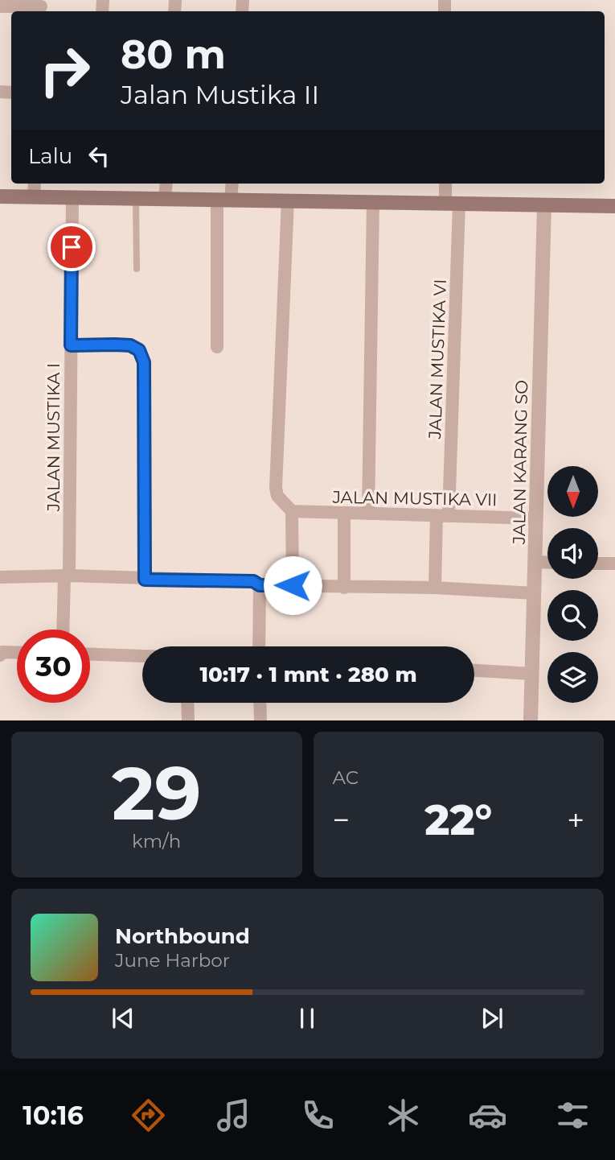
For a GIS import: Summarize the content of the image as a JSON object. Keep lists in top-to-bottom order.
{
  "streets": {
    "street": [
      "JALAN MUSTIKA VI",
      "JALAN MUSTIKA I",
      "JALAN KARANG SO",
      "JALAN MUSTIKA VII"
    ]
  },
  "crossings": [
    ["JALAN MUSTIKA VI", "JALAN MUSTIKA VII"],
    ["JALAN KARANG SO", "JALAN MUSTIKA VII"]
  ],
  "north": "bottom",
  "page": {
    "turn": ["80 m", "Jalan Mustika II"],
    "then": "Lalu",
    "limit": "30",
    "trip": "10:17 · 1 mnt · 280 m",
    "tile": [
      ["29", "km/h"],
      "AC"
    ],
    "heat": ["−", "22°", "+"],
    "song": ["Northbound", "June Harbor"],
    "tabs": "10:16"
  }
}
